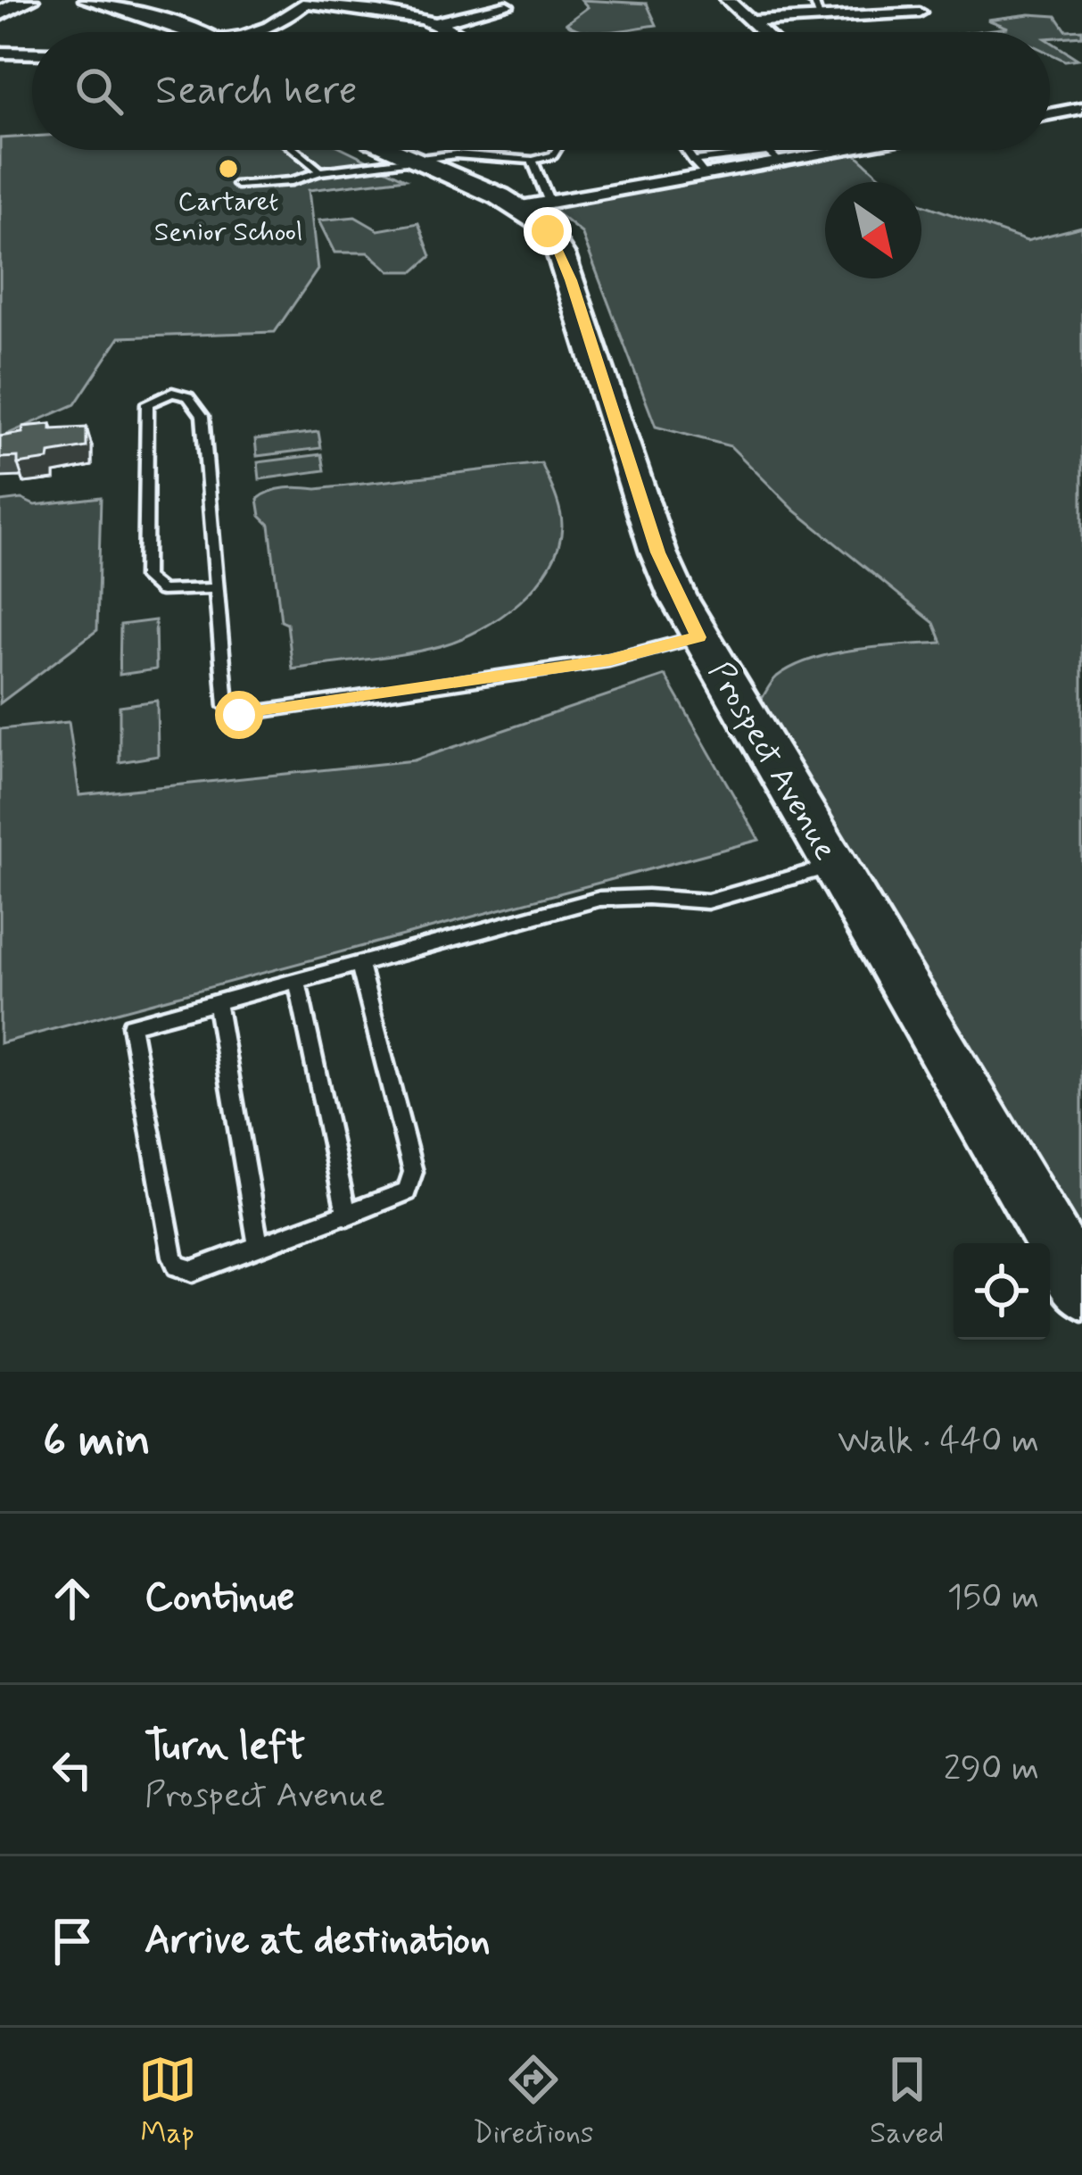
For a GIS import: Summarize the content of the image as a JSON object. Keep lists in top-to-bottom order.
{
  "streets": {
    "main road": ["Prospect Avenue"]
  },
  "places": ["Cartaret Senior School"],
  "north": "bottom right",
  "page": {
    "search": "Search here",
    "heading": ["6 min", "Walk · 440 m"],
    "list": [
      ["Continue", "150 m"],
      ["Turn left", "Prospect Avenue", "290 m"],
      "Arrive at destination"
    ],
    "nav": ["Map", "Directions", "Saved"]
  }
}
